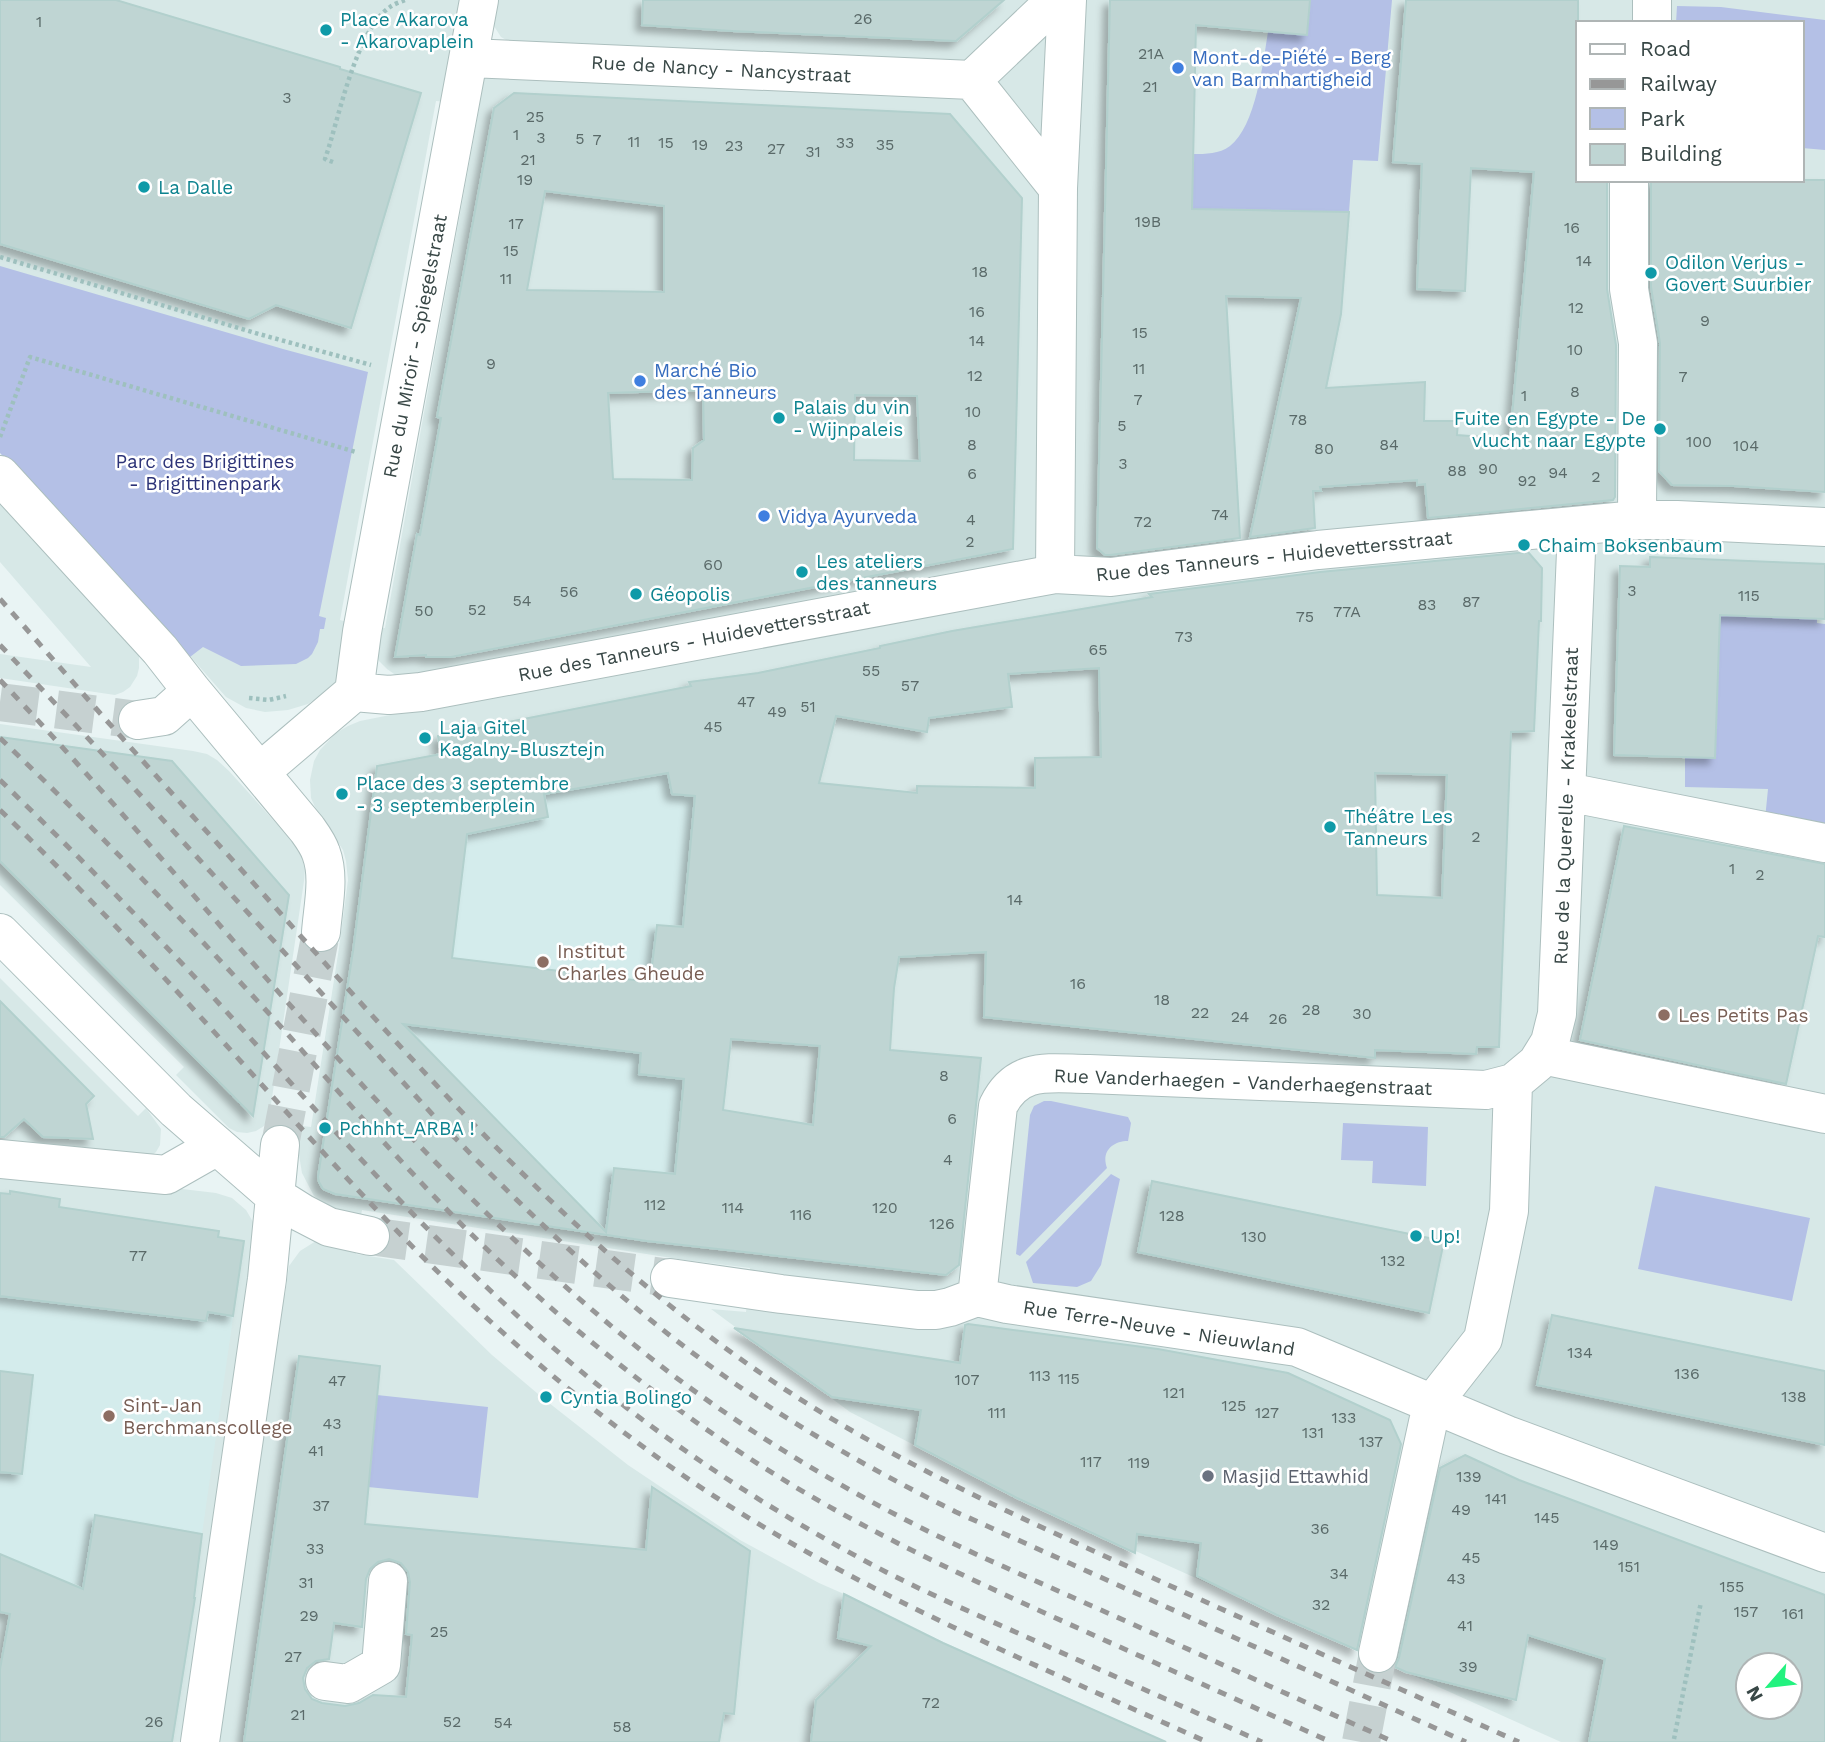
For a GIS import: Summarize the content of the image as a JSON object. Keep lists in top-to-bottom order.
{
  "streets": {
    "street": [
      "Rue de Nancy - Nancystraat",
      "Rue du Miroir - Spiegelstraat",
      "Rue des Tanneurs - Huidevettersstraat",
      "Rue de la Querelle - Krakeelstraat",
      "Rue Vanderhaegen - Vanderhaegenstraat",
      "Rue Terre-Neuve - Nieuwland"
    ]
  },
  "crossings": [
    ["Rue de Nancy - Nancystraat", "Rue du Miroir - Spiegelstraat"],
    ["Rue du Miroir - Spiegelstraat", "Rue des Tanneurs - Huidevettersstraat"],
    ["Rue des Tanneurs - Huidevettersstraat", "Rue de la Querelle - Krakeelstraat"],
    ["Rue de la Querelle - Krakeelstraat", "Rue Vanderhaegen - Vanderhaegenstraat"],
    ["Rue de la Querelle - Krakeelstraat", "Rue Terre-Neuve - Nieuwland"],
    ["Rue Vanderhaegen - Vanderhaegenstraat", "Rue Terre-Neuve - Nieuwland"]
  ],
  "parks": ["Parc des Brigittines - Brigittinenpark"],
  "places": [
    "Place Akarova - Akarovaplein",
    "Mont-de-Piété - Berg van Barmhartigheid",
    "La Dalle",
    "Odilon Verjus - Govert Suurbier",
    "Marché Bio des Tanneurs",
    "Palais du vin - Wijnpaleis",
    "Fuite en Egypte - De vlucht naar Egypte",
    "Vidya Ayurveda",
    "Chaim Boksenbaum",
    "Les ateliers des tanneurs",
    "Géopolis",
    "Laja Gitel Kagalny-Blusztejn",
    "Place des 3 septembre - 3 septemberplein",
    "Théâtre Les Tanneurs",
    "Institut Charles Gheude",
    "Les Petits Pas",
    "Pchhht_ARBA !",
    "Up!",
    "Cyntia Bolingo",
    "Sint-Jan Berchmanscollege",
    "Masjid Ettawhid"
  ],
  "house_numbers": [
    "26",
    "1",
    "21A",
    "21",
    "3",
    "25",
    "1",
    "3",
    "5",
    "7",
    "11",
    "15",
    "33",
    "19",
    "35",
    "23",
    "27",
    "31",
    "21",
    "19",
    "19B",
    "17",
    "16",
    "15",
    "14",
    "18",
    "11",
    "12",
    "16",
    "9",
    "15",
    "14",
    "10",
    "9",
    "11",
    "12",
    "7",
    "8",
    "1",
    "7",
    "10",
    "78",
    "5",
    "100",
    "8",
    "84",
    "104",
    "80",
    "3",
    "90",
    "88",
    "94",
    "6",
    "2",
    "92",
    "74",
    "4",
    "72",
    "2",
    "60",
    "3",
    "56",
    "115",
    "54",
    "87",
    "83",
    "52",
    "50",
    "77A",
    "75",
    "73",
    "65",
    "55",
    "57",
    "47",
    "51",
    "49",
    "45",
    "2",
    "1",
    "2",
    "14",
    "16",
    "18",
    "28",
    "22",
    "30",
    "24",
    "26",
    "8",
    "6",
    "4",
    "112",
    "114",
    "120",
    "116",
    "128",
    "126",
    "130",
    "77",
    "132",
    "134",
    "136",
    "113",
    "115",
    "107",
    "47",
    "121",
    "138",
    "125",
    "111",
    "127",
    "133",
    "43",
    "131",
    "137",
    "41",
    "117",
    "119",
    "139",
    "141",
    "37",
    "49",
    "145",
    "36",
    "149",
    "33",
    "45",
    "151",
    "34",
    "43",
    "31",
    "155",
    "32",
    "157",
    "161",
    "29",
    "41",
    "25",
    "27",
    "39",
    "72",
    "21",
    "26",
    "52",
    "54",
    "58"
  ],
  "legend": [
    "Road",
    "Railway",
    "Park",
    "Building"
  ],
  "north": "bottom left"
}
